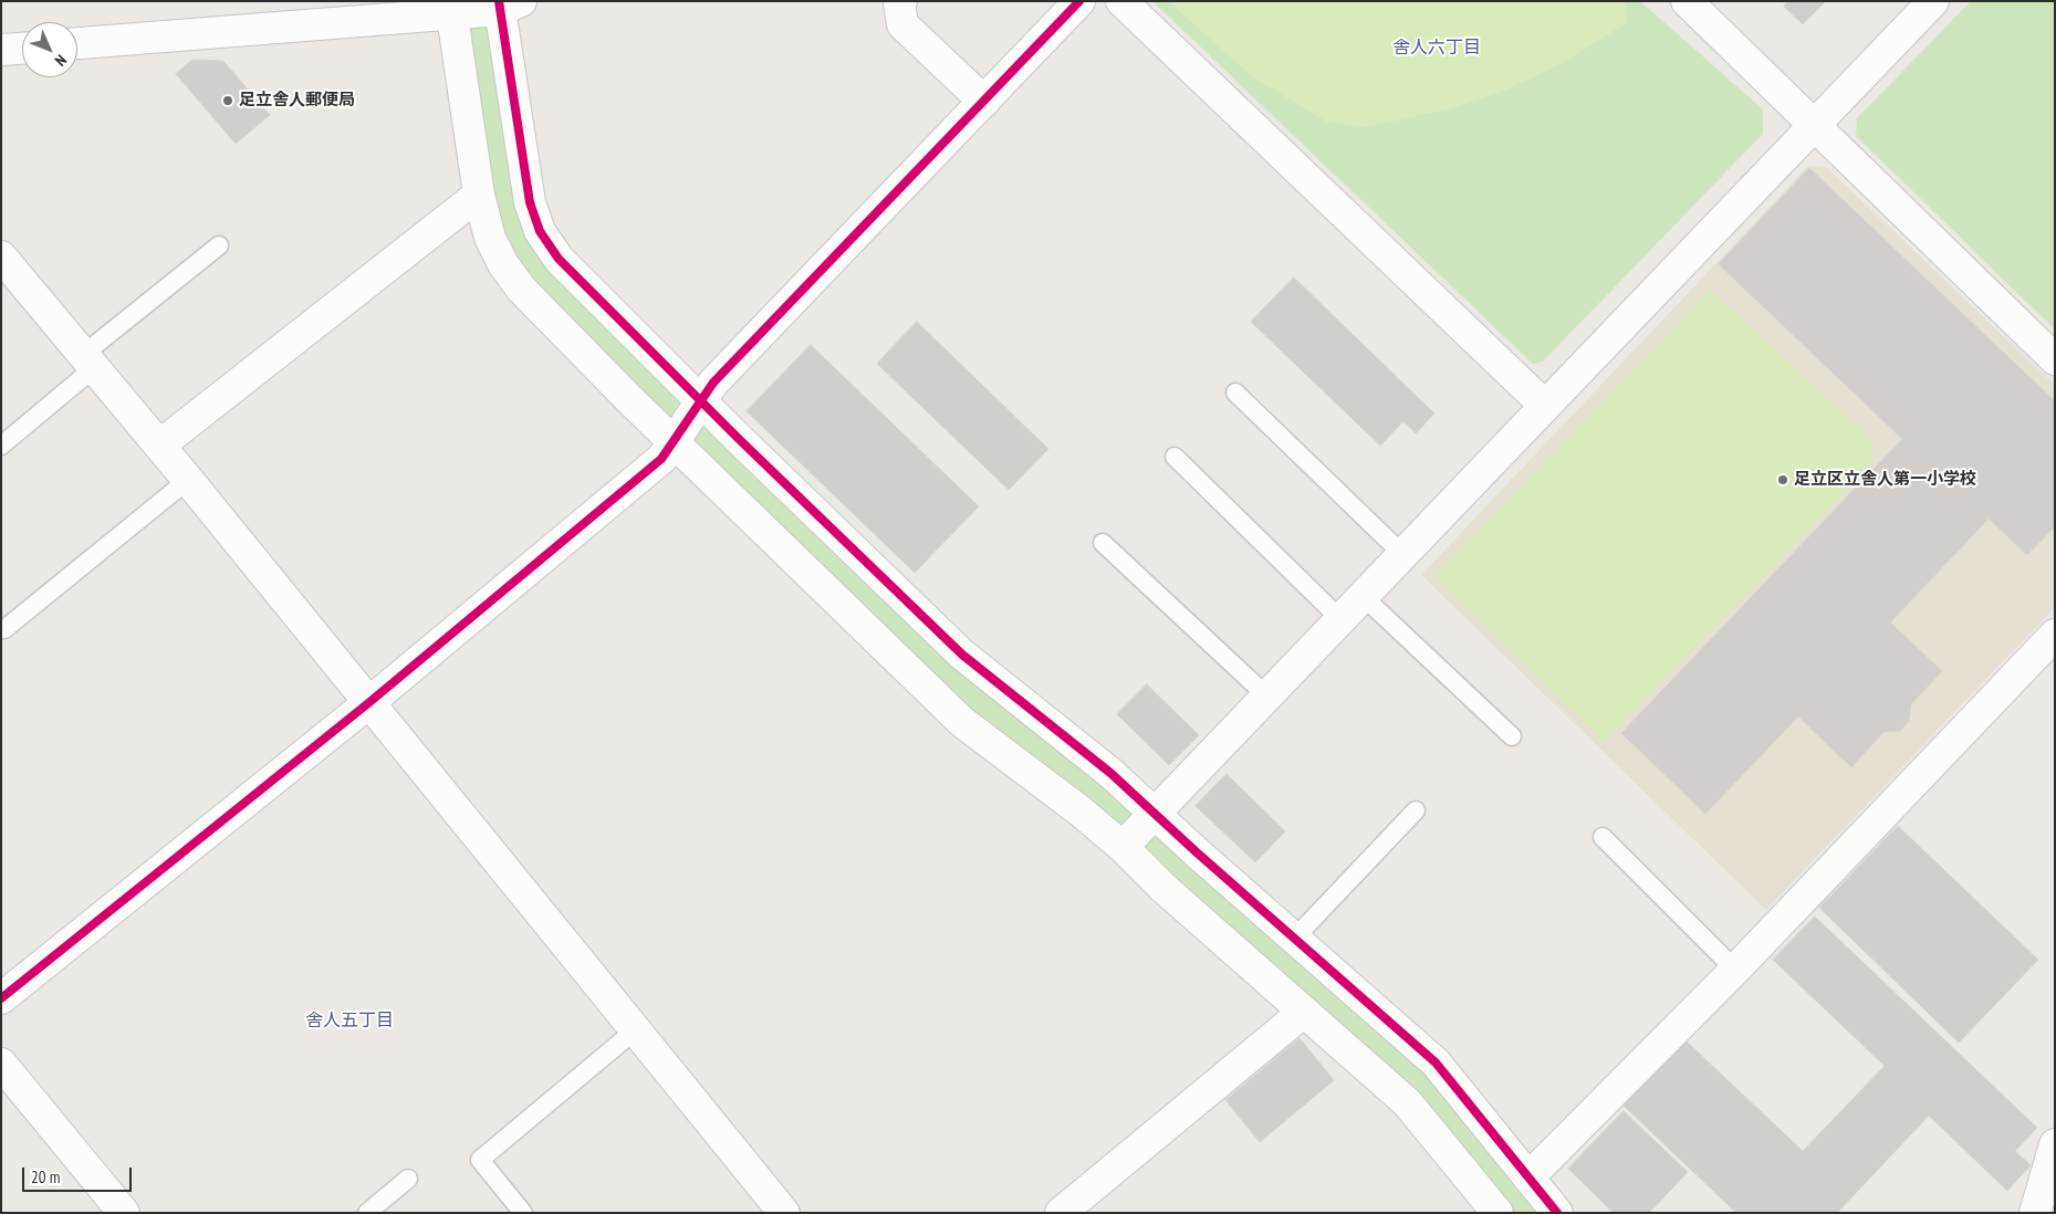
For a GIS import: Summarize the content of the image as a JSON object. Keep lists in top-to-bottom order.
{
  "districts": ["舎人六丁目", "舎人五丁目"],
  "places": ["足立舎人郵便局", "足立区立舎人第一小学校"],
  "scale_bar": "20 m",
  "north": "bottom right"
}
